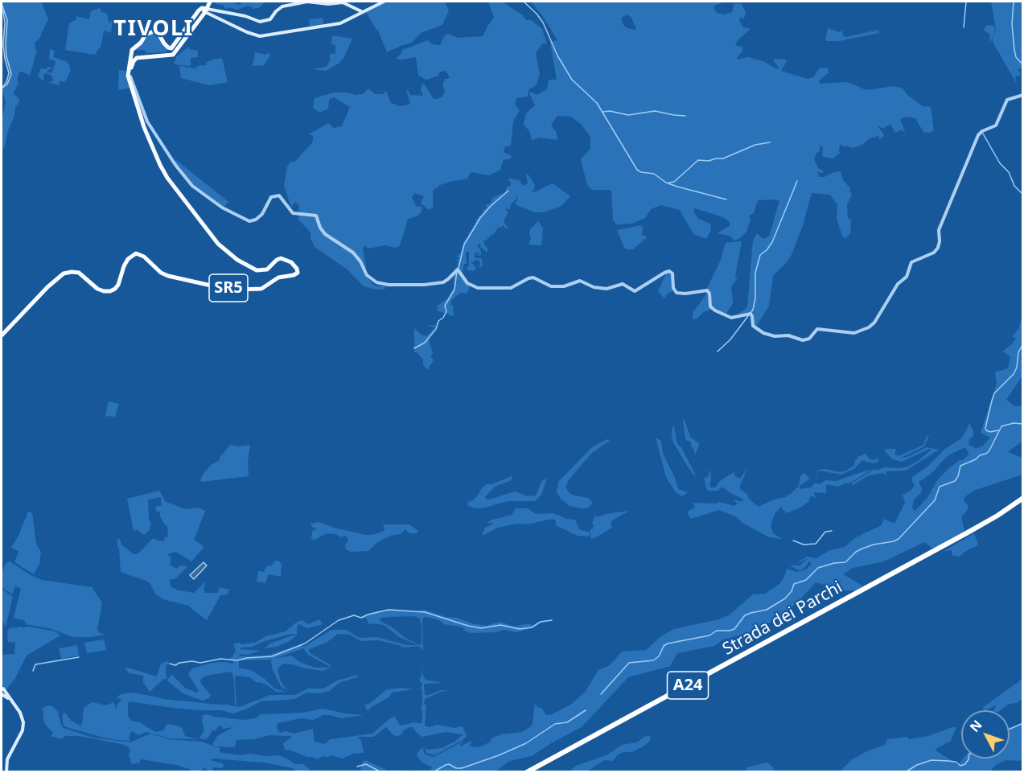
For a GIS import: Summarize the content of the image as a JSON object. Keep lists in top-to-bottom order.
{
  "streets": {
    "highway": ["Strada dei Parchi", "A24"],
    "main road": ["SR5"]
  },
  "districts": ["TIVOLI"],
  "north": "top left"
}
